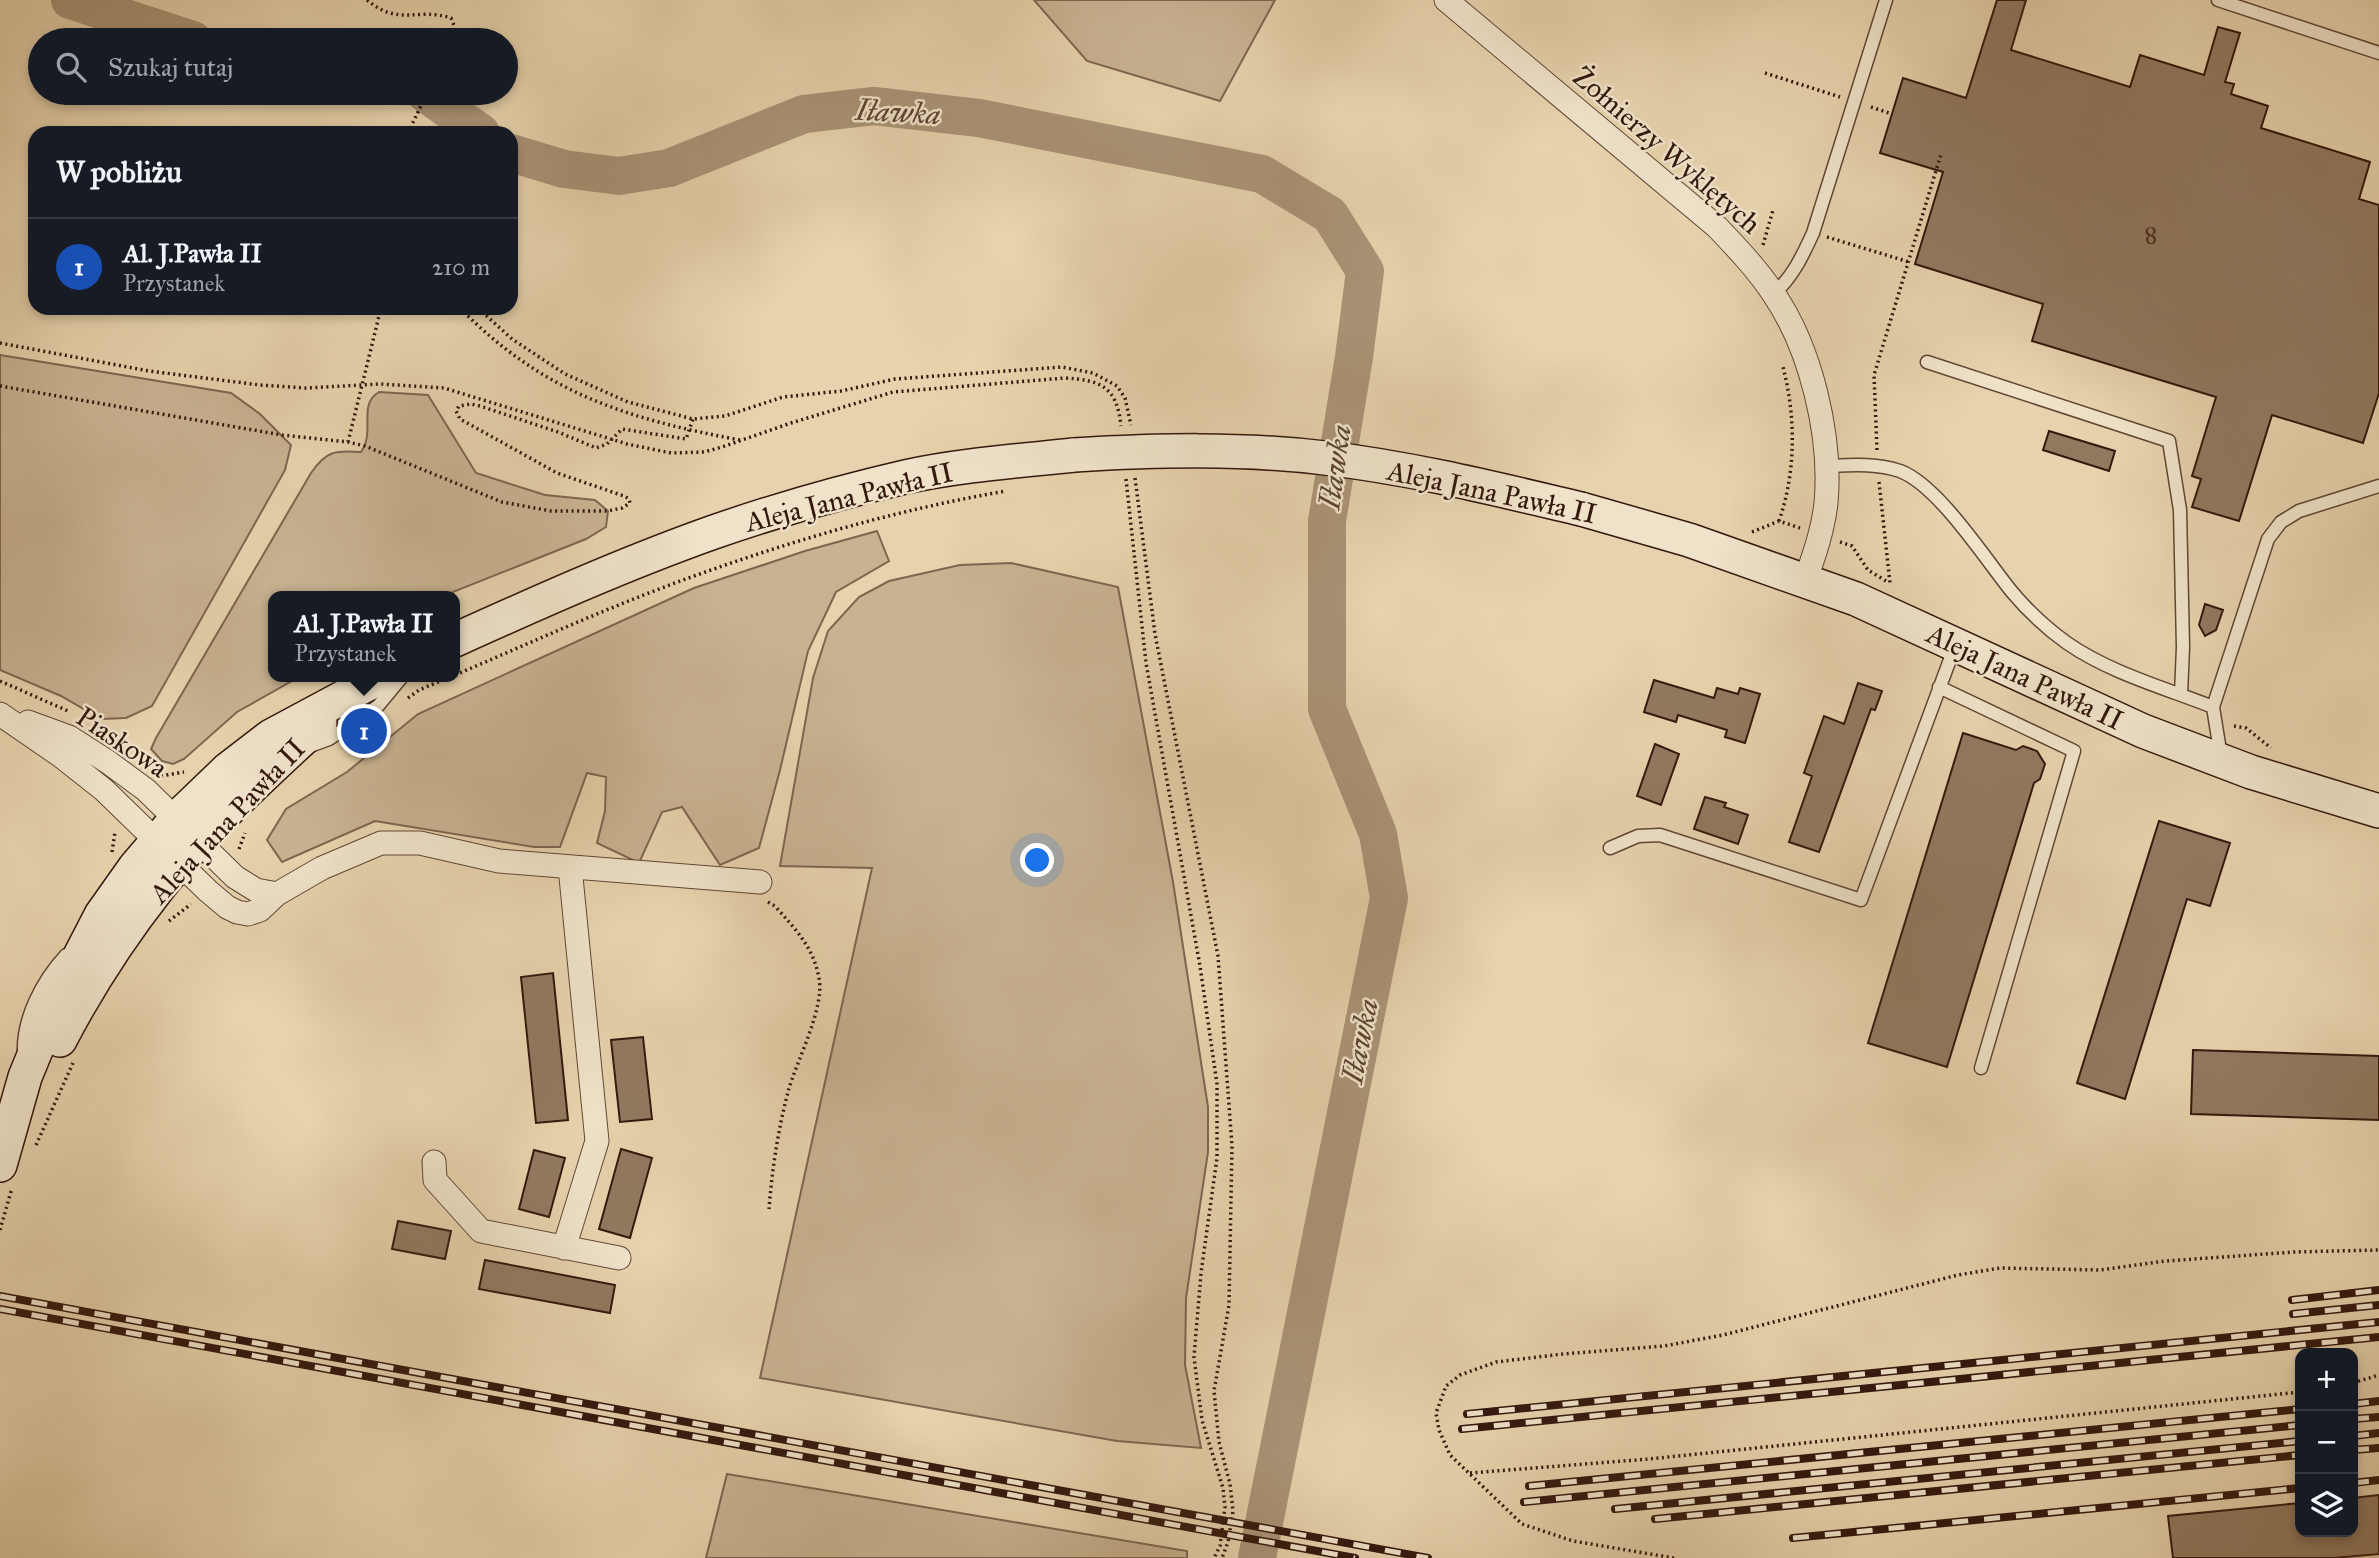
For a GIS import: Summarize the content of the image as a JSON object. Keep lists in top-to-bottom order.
{
  "streets": {
    "main road": ["Aleja Jana Pawła II"],
    "street": ["Żołnierzy Wyklętych", "Piaskowa"]
  },
  "crossings": [
    ["Żołnierzy Wyklętych", "Aleja Jana Pawła II"],
    ["Aleja Jana Pawła II", "Piaskowa"]
  ],
  "water": ["Iławka"],
  "house_numbers": ["8"],
  "page": {
    "search": "Szukaj tutaj",
    "heading": "W pobliżu",
    "list": [
      {
        "mark": "1",
        "name": "Al. J.Pawła II",
        "note": "Przystanek",
        "value": "210 m"
      }
    ],
    "popup": ["Al. J.Pawła II", "Przystanek"],
    "pins": "1",
    "map_buttons": ["+", "−"]
  }
}
